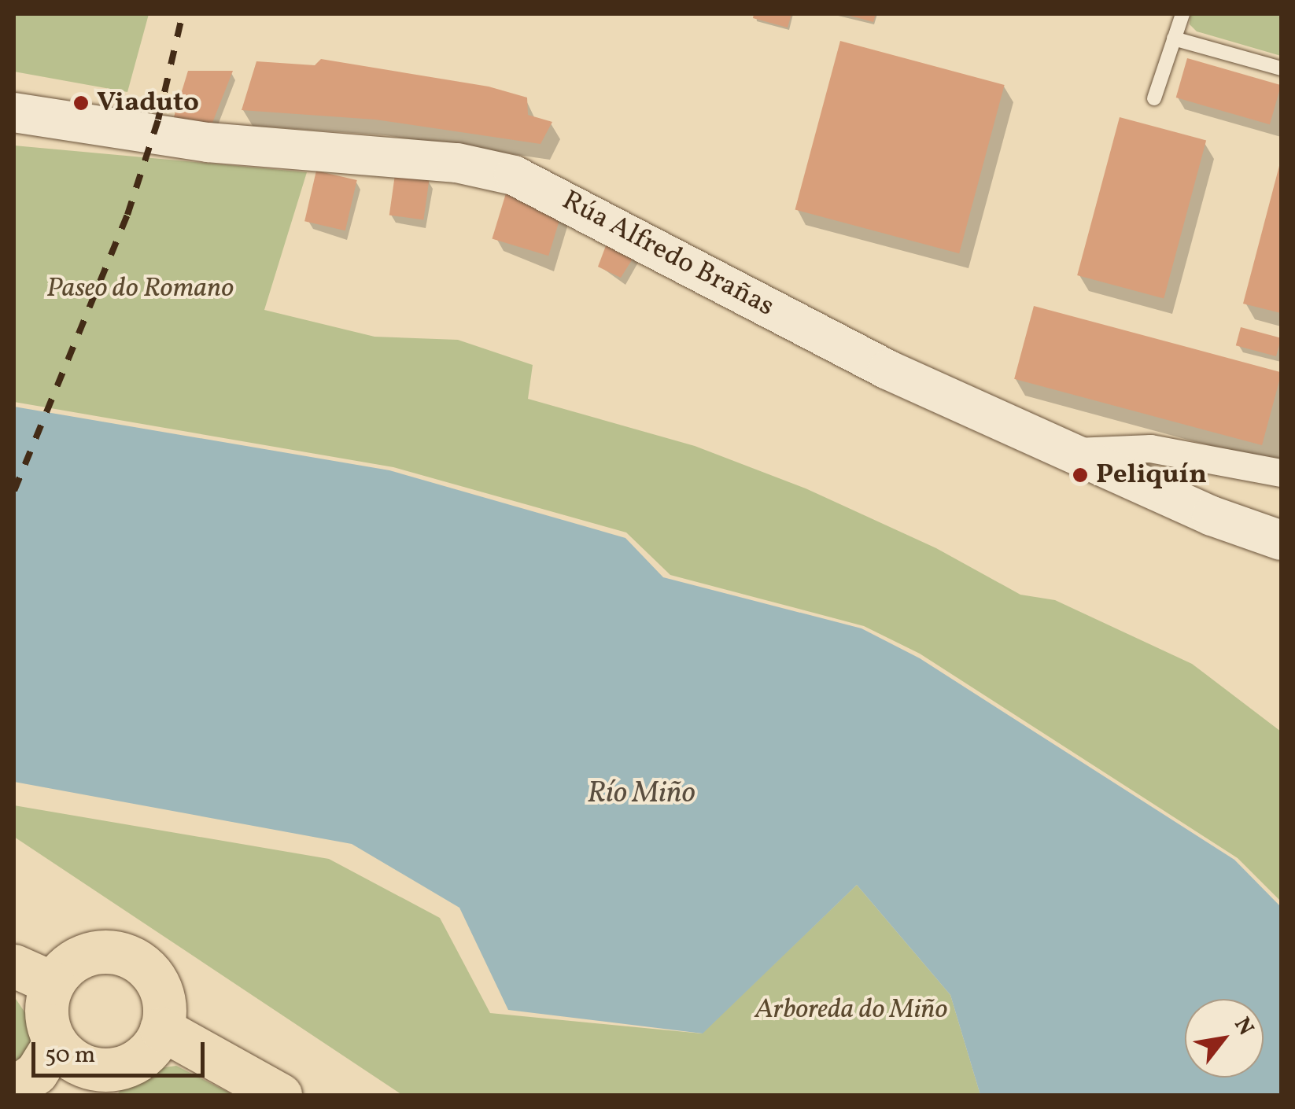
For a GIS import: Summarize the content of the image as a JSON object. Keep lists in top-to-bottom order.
{
  "streets": {
    "street": ["Rúa Alfredo Brañas"]
  },
  "water": ["Río Miño"],
  "parks": ["Paseo do Romano", "Arboreda do Miño"],
  "places": ["Viaduto", "Peliquín"],
  "scale_bar": "50 m",
  "north": "top right"
}
